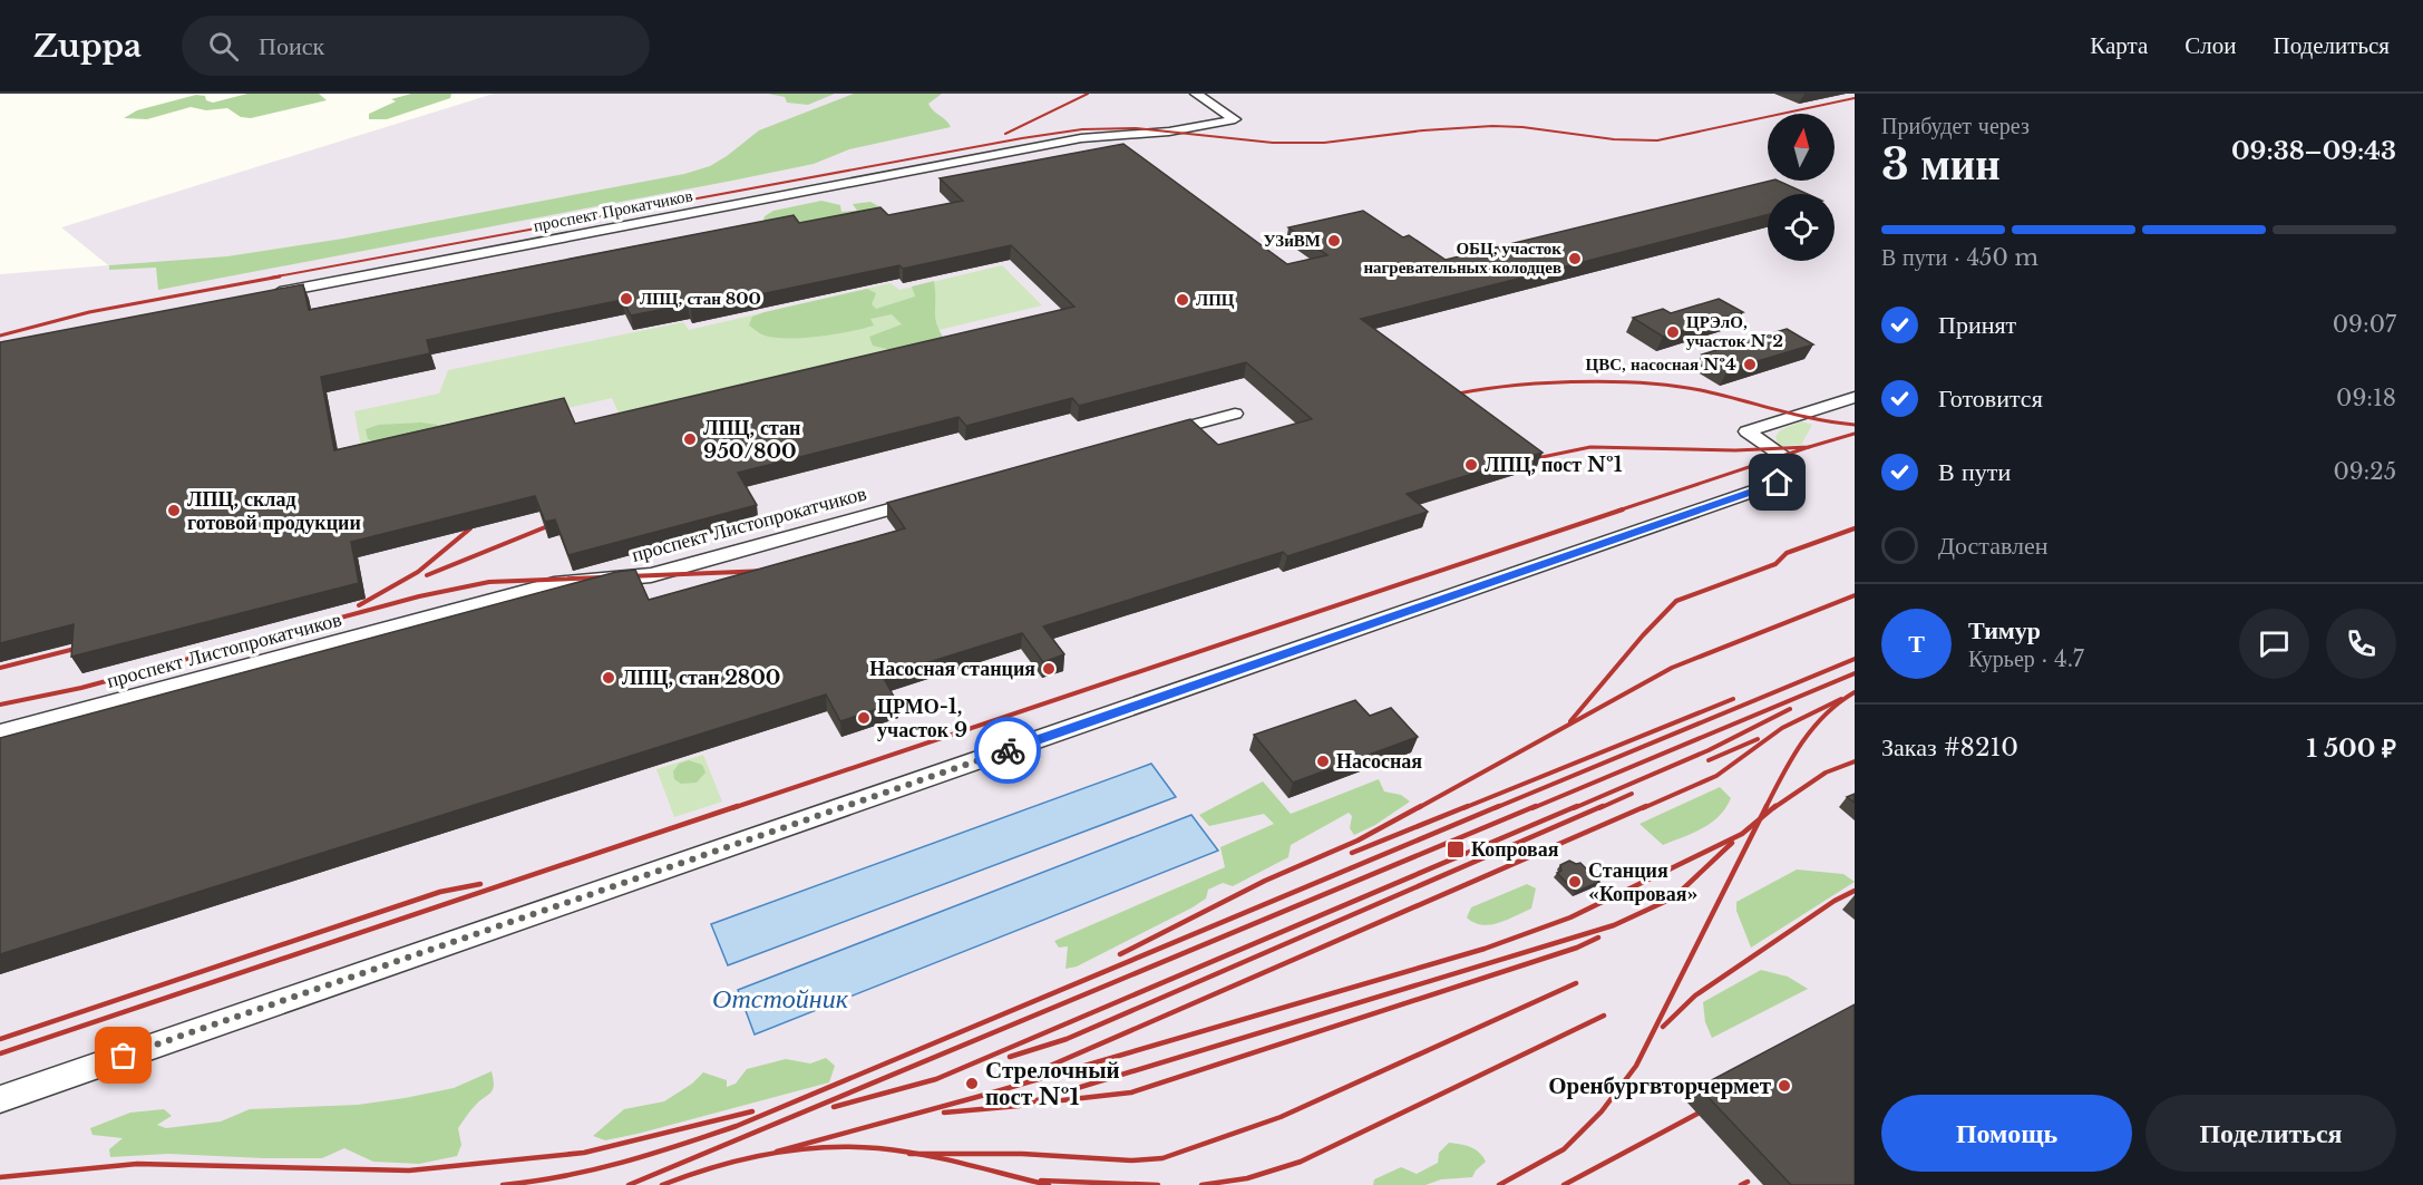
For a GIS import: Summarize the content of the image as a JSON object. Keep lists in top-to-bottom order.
{
  "streets": {
    "street": ["проспект Прокатчиков", "проспект Листопрокатчиков"]
  },
  "water": ["Отстойник"],
  "places": {
    "other": [
      "УЗиВМ",
      "ОБЦ, участок нагревательных колодцев",
      "ЛПЦ, стан 800",
      "ЛПЦ",
      "ЦРЭлО, участок №2",
      "ЦВС, насосная №4",
      "ЛПЦ, стан 950/800",
      "ЛПЦ, пост №1",
      "ЛПЦ, склад готовой продукции",
      "Насосная станция",
      "ЛПЦ, стан 2800",
      "ЦРМО-1, участок 9",
      "Насосная",
      "Станция «Копровая»",
      "Стрелочный пост №1",
      "Оренбургвторчермет"
    ],
    "transit": ["Копровая"]
  },
  "north": "top",
  "page": {
    "header": "Zuppa",
    "search": "Поиск",
    "nav": ["Карта", "Слои", "Поделиться"],
    "heading": ["3 мин", "Прибудет через", "09:38–09:43"],
    "panel": [
      "Тимур",
      "Курьер · 4.7",
      "Заказ #8210",
      "1 500 ₽"
    ],
    "bar": "В пути · 450 m",
    "list": [
      ["Принят", "09:07"],
      ["Готовится", "09:18"],
      ["В пути", "09:25"],
      "Доставлен"
    ],
    "round": "Т",
    "buttons": ["Помощь", "Поделиться"]
  }
}
